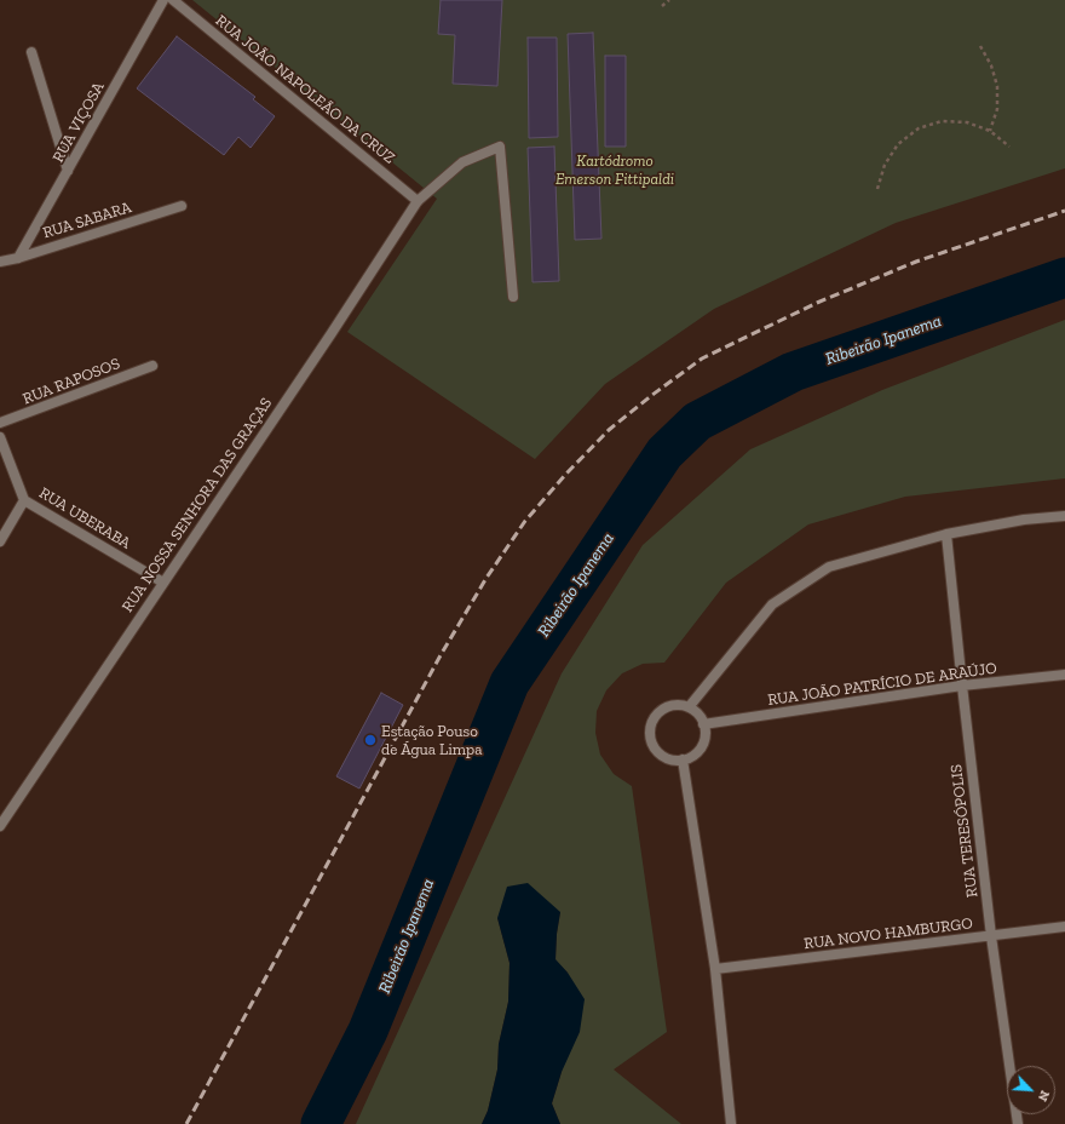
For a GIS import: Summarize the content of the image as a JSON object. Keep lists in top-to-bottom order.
{
  "streets": {
    "street": [
      "RUA JOÃO NAPOLEÃO DA CRUZ",
      "RUA VIÇOSA",
      "RUA SABARA",
      "RUA RAPOSOS",
      "RUA NOSSA SENHORA DAS GRAÇAS",
      "RUA UBERABA",
      "RUA JOÃO PATRÍCIO DE ARAÚJO",
      "RUA TERESÓPOLIS",
      "RUA NOVO HAMBURGO"
    ]
  },
  "crossings": [
    ["RUA JOÃO NAPOLEÃO DA CRUZ", "RUA NOSSA SENHORA DAS GRAÇAS"],
    ["RUA VIÇOSA", "RUA SABARA"],
    ["RUA NOSSA SENHORA DAS GRAÇAS", "RUA UBERABA"],
    ["RUA JOÃO PATRÍCIO DE ARAÚJO", "RUA TERESÓPOLIS"],
    ["RUA TERESÓPOLIS", "RUA NOVO HAMBURGO"]
  ],
  "water": ["Ribeirão Ipanema"],
  "parks": ["Kartódromo Emerson Fittipaldi"],
  "places": ["Estação Pouso de Água Limpa"],
  "north": "bottom right"
}
